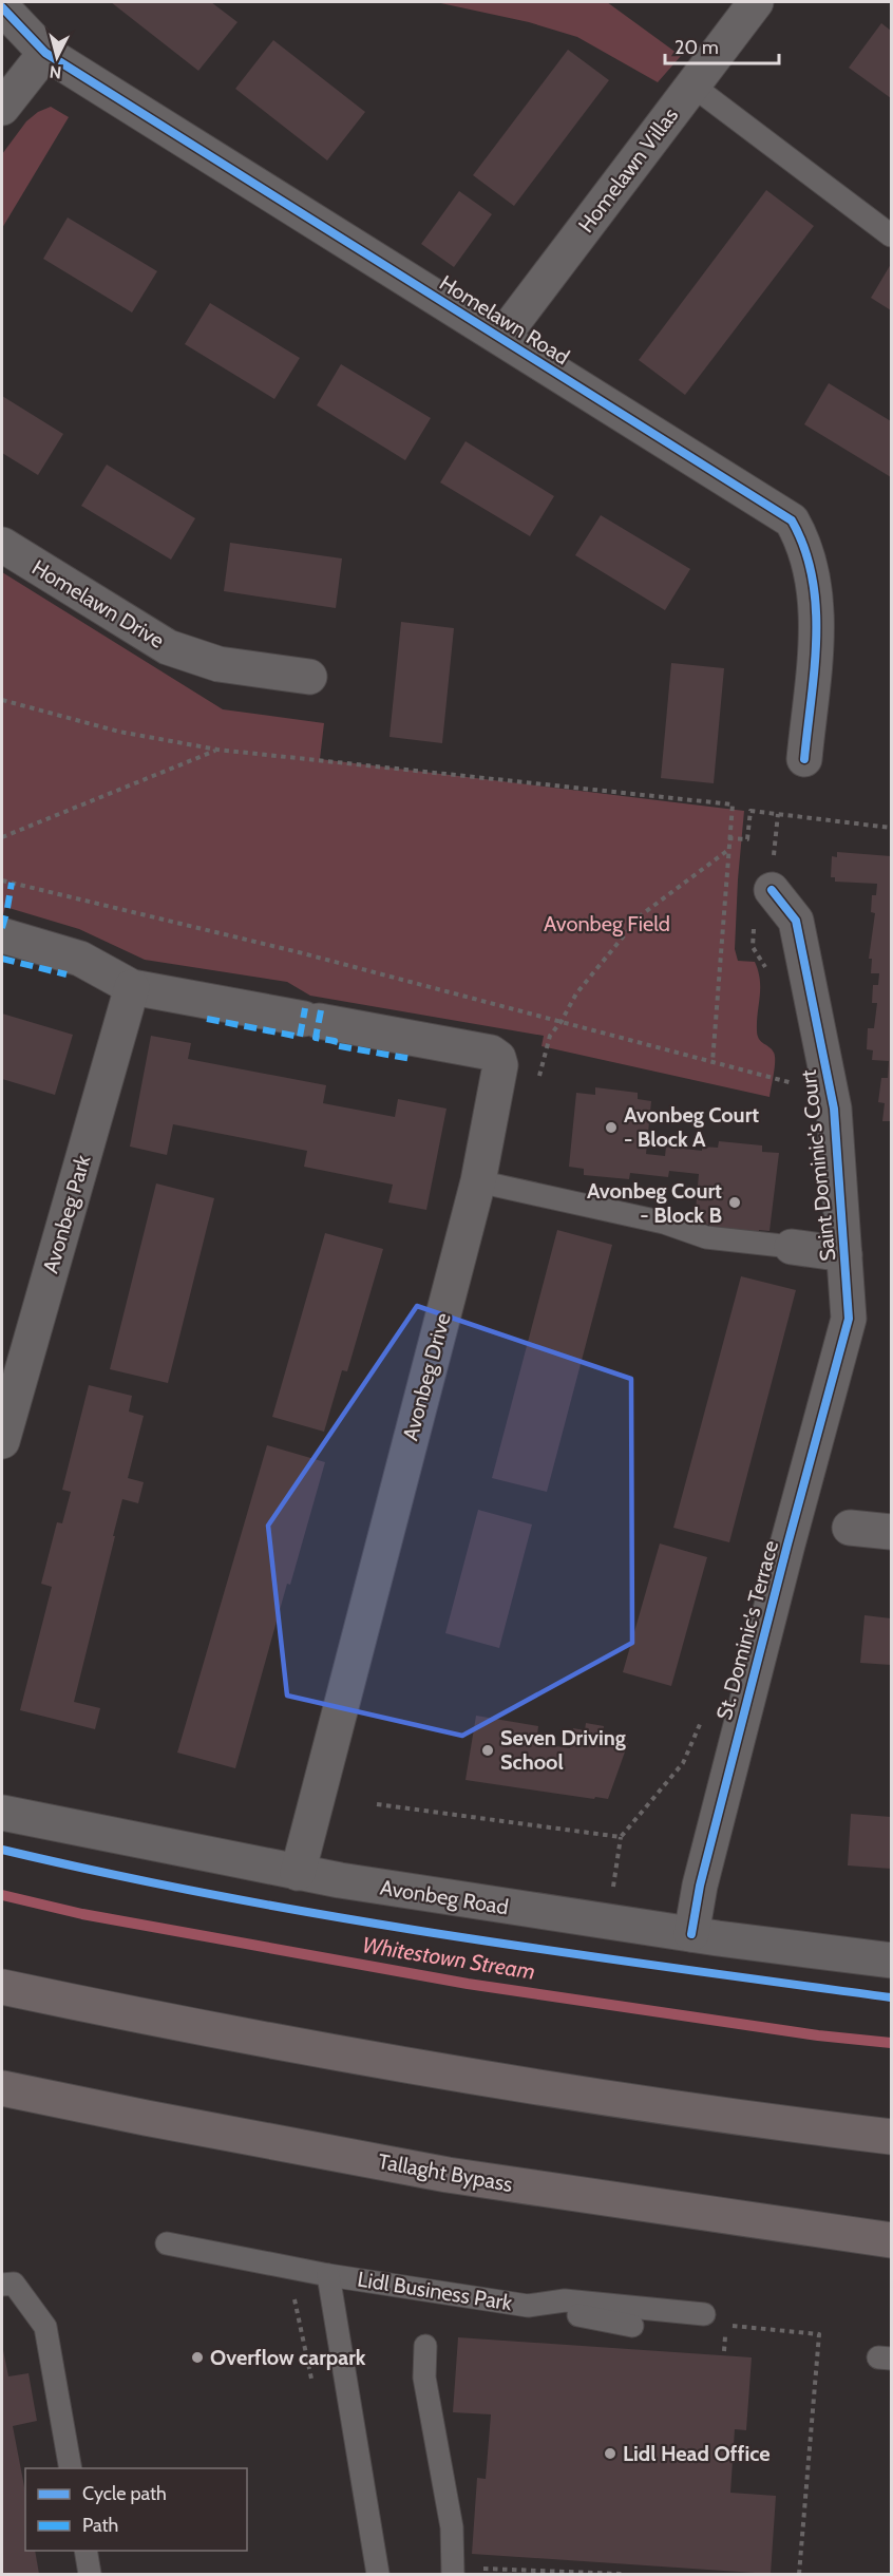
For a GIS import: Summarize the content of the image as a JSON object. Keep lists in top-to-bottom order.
{
  "streets": {
    "main road": ["Tallaght Bypass"],
    "street": [
      "Homelawn Villas",
      "Homelawn Road",
      "Homelawn Drive",
      "Saint Dominic's Court",
      "Avonbeg Park",
      "Avonbeg Drive",
      "St. Dominic's Terrace",
      "Avonbeg Road"
    ],
    "lane": ["Lidl Business Park"]
  },
  "crossings": [
    ["Homelawn Villas", "Homelawn Road"],
    ["Saint Dominic's Court", "St. Dominic's Terrace"],
    ["Avonbeg Park", "Avonbeg Drive"],
    ["Avonbeg Drive", "Avonbeg Road"],
    ["St. Dominic's Terrace", "Avonbeg Road"]
  ],
  "water": ["Whitestown Stream"],
  "parks": ["Avonbeg Field"],
  "places": [
    "Avonbeg Court - Block A",
    "Avonbeg Court - Block B",
    "Seven Driving School",
    "Overflow carpark",
    "Lidl Head Office"
  ],
  "legend": ["Cycle path", "Path"],
  "scale_bar": "20 m",
  "north": "bottom"
}
